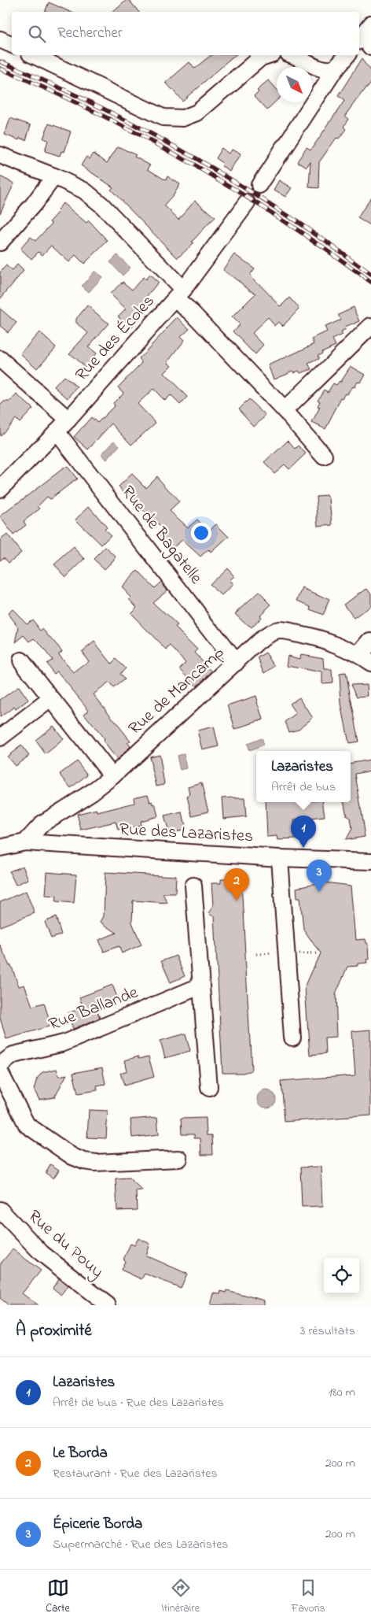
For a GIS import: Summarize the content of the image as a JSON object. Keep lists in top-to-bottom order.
{
  "streets": {
    "street": [
      "Rue des Écoles",
      "Rue de Bagatelle",
      "Rue de Mancamp",
      "Rue des Lazaristes",
      "Rue Ballande",
      "Rue du Pouy"
    ]
  },
  "crossings": [
    ["Rue des Écoles", "Rue de Bagatelle"],
    ["Rue de Bagatelle", "Rue de Mancamp"],
    ["Rue de Mancamp", "Rue des Lazaristes"]
  ],
  "north": "bottom right",
  "page": {
    "search": "Rechercher",
    "popup": ["Lazaristes", "Arrêt de bus"],
    "pins": ["1", "3", "2"],
    "heading": ["À proximité", "3 résultats"],
    "list": [
      {
        "mark": "1",
        "name": "Lazaristes",
        "note": "Arrêt de bus · Rue des Lazaristes",
        "value": "180 m"
      },
      {
        "mark": "2",
        "name": "Le Borda",
        "note": "Restaurant · Rue des Lazaristes",
        "value": "200 m"
      },
      {
        "mark": "3",
        "name": "Épicerie Borda",
        "note": "Supermarché · Rue des Lazaristes",
        "value": "200 m"
      }
    ],
    "nav": ["Carte", "Itinéraire", "Favoris"]
  }
}
